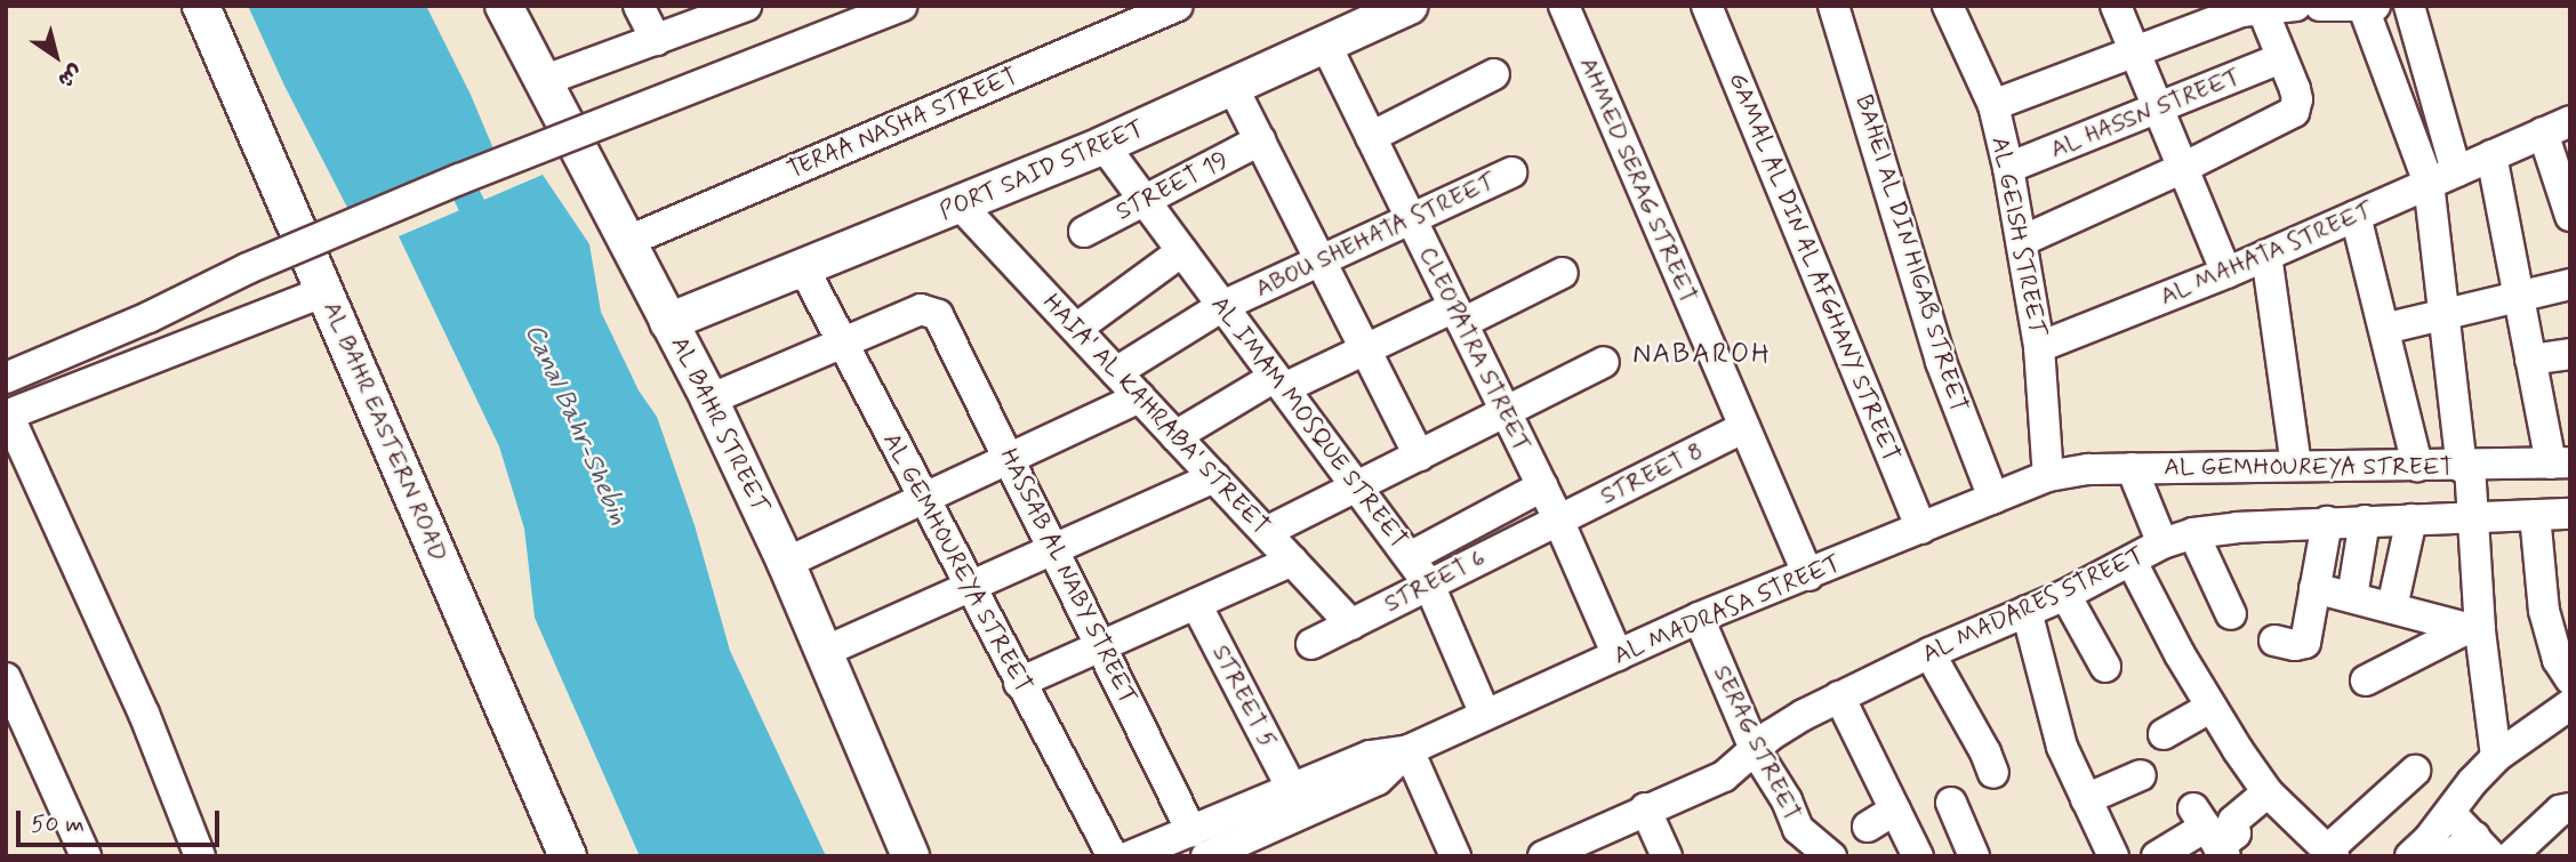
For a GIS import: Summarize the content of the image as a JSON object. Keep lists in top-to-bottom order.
{
  "streets": {
    "street": [
      "AL HASSN STREET",
      "TERAA NASHA STREET",
      "PORT SAID STREET",
      "AHMED SERAG STREET",
      "STREET 19",
      "ABOU SHEHATA STREET",
      "AL GEISH STREET",
      "BAHEI AL DIN HIGAB STREET",
      "AL MAHATA STREET",
      "GAMAL AL DIN AL AFGHANY STREET",
      "CLEOPATRA STREET",
      "HAIA' AL KAHRABA' STREET",
      "AL IMAM MOSQUE STREET",
      "AL BAHR STREET",
      "AL BAHR EASTERN ROAD",
      "AL GEMHOUREYA STREET",
      "STREET 8",
      "HASSAB AL NABY STREET",
      "STREET 6",
      "AL MADARES STREET",
      "AL MADRASA STREET",
      "STREET 5",
      "SERAG STREET"
    ]
  },
  "crossings": [
    ["AL HASSN STREET", "AL GEISH STREET"],
    ["TERAA NASHA STREET", "AL BAHR STREET"],
    ["PORT SAID STREET", "CLEOPATRA STREET"],
    ["PORT SAID STREET", "HAIA' AL KAHRABA' STREET"],
    ["PORT SAID STREET", "AL IMAM MOSQUE STREET"],
    ["PORT SAID STREET", "AL BAHR STREET"],
    ["PORT SAID STREET", "AL GEMHOUREYA STREET"],
    ["AHMED SERAG STREET", "STREET 8"],
    ["AHMED SERAG STREET", "AL MADRASA STREET"],
    ["STREET 19", "AL IMAM MOSQUE STREET"],
    ["ABOU SHEHATA STREET", "CLEOPATRA STREET"],
    ["ABOU SHEHATA STREET", "HAIA' AL KAHRABA' STREET"],
    ["ABOU SHEHATA STREET", "AL IMAM MOSQUE STREET"],
    ["AL GEISH STREET", "AL MAHATA STREET"],
    ["AL GEISH STREET", "AL GEMHOUREYA STREET"],
    ["AL GEISH STREET", "AL MADRASA STREET"],
    ["BAHEI AL DIN HIGAB STREET", "AL MADRASA STREET"],
    ["GAMAL AL DIN AL AFGHANY STREET", "AL MADRASA STREET"],
    ["CLEOPATRA STREET", "STREET 8"],
    ["CLEOPATRA STREET", "STREET 6"],
    ["CLEOPATRA STREET", "AL MADRASA STREET"],
    ["HAIA' AL KAHRABA' STREET", "STREET 6"],
    ["AL IMAM MOSQUE STREET", "STREET 6"],
    ["AL IMAM MOSQUE STREET", "AL MADRASA STREET"],
    ["AL GEMHOUREYA STREET", "HASSAB AL NABY STREET"],
    ["AL GEMHOUREYA STREET", "AL MADRASA STREET"],
    ["STREET 8", "STREET 6"],
    ["HASSAB AL NABY STREET", "AL MADRASA STREET"],
    ["AL MADARES STREET", "SERAG STREET"],
    ["AL MADRASA STREET", "STREET 5"],
    ["AL MADRASA STREET", "SERAG STREET"]
  ],
  "districts": ["NABAROH"],
  "water": ["Canal Bahr-Shebin"],
  "scale_bar": "50 m",
  "north": "bottom right"
}
